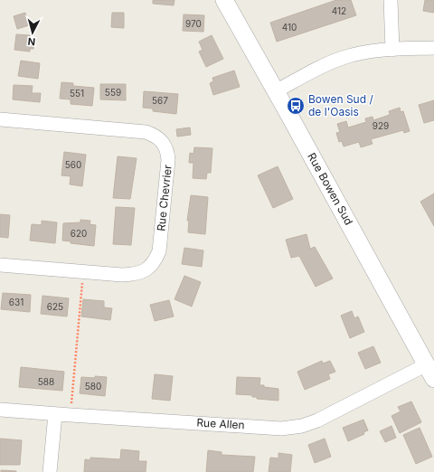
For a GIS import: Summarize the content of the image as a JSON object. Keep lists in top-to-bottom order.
{
  "streets": {
    "street": ["Rue Bowen Sud", "Rue Chevrier", "Rue Allen"]
  },
  "crossings": [
    ["Rue Bowen Sud", "Rue Allen"]
  ],
  "places": {
    "bus stop": ["Bowen Sud / de l'Oasis"]
  },
  "house_numbers": [
    "412",
    "970",
    "410",
    "559",
    "551",
    "567",
    "929",
    "560",
    "620",
    "631",
    "625",
    "588",
    "580"
  ],
  "north": "bottom"
}
